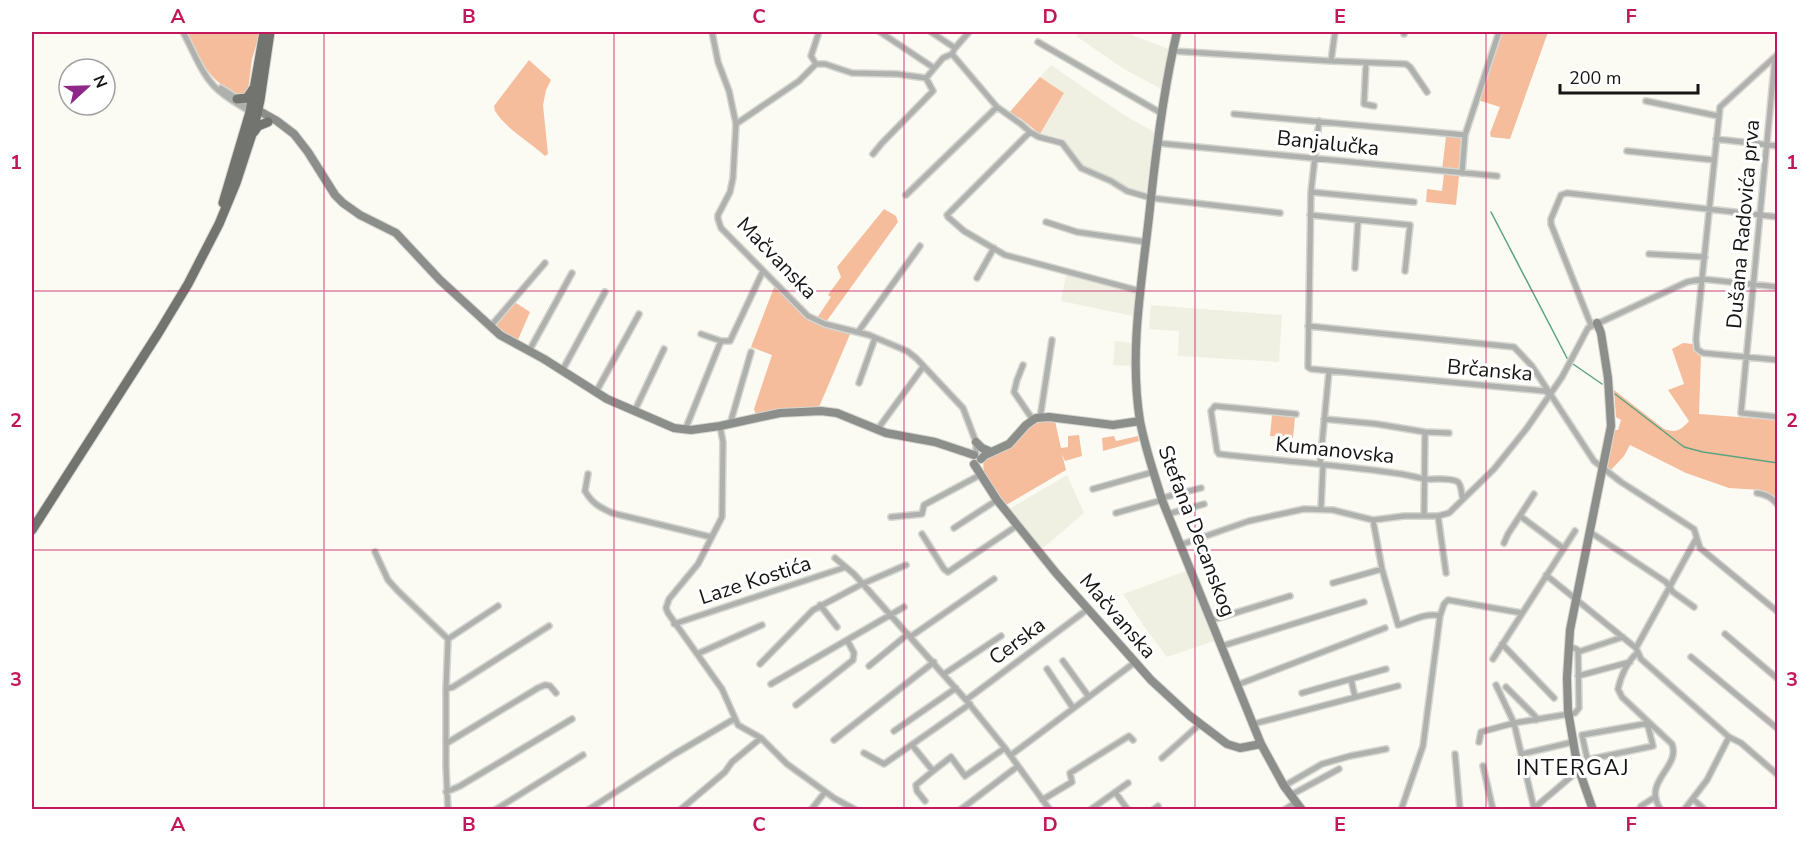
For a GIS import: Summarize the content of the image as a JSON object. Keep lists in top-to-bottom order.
{
  "streets": {
    "street": [
      "Banjalučka",
      "Dušana Radovića prva",
      "Mačvanska",
      "Brčanska",
      "Kumanovska",
      "Stefana Decanskog",
      "Laze Kostića",
      "Cerska"
    ]
  },
  "crossings": [
    ["Banjalučka", "Stefana Decanskog"],
    ["Mačvanska", "Stefana Decanskog"],
    ["Mačvanska", "Cerska"],
    ["Laze Kostića", "Cerska"]
  ],
  "districts": ["INTERGAJ"],
  "scale_bar": "200 m",
  "north": "right",
  "grid": {
    "columns": [
      "A",
      "B",
      "C",
      "D",
      "E",
      "F"
    ],
    "rows": ["1", "2", "3"]
  }
}
